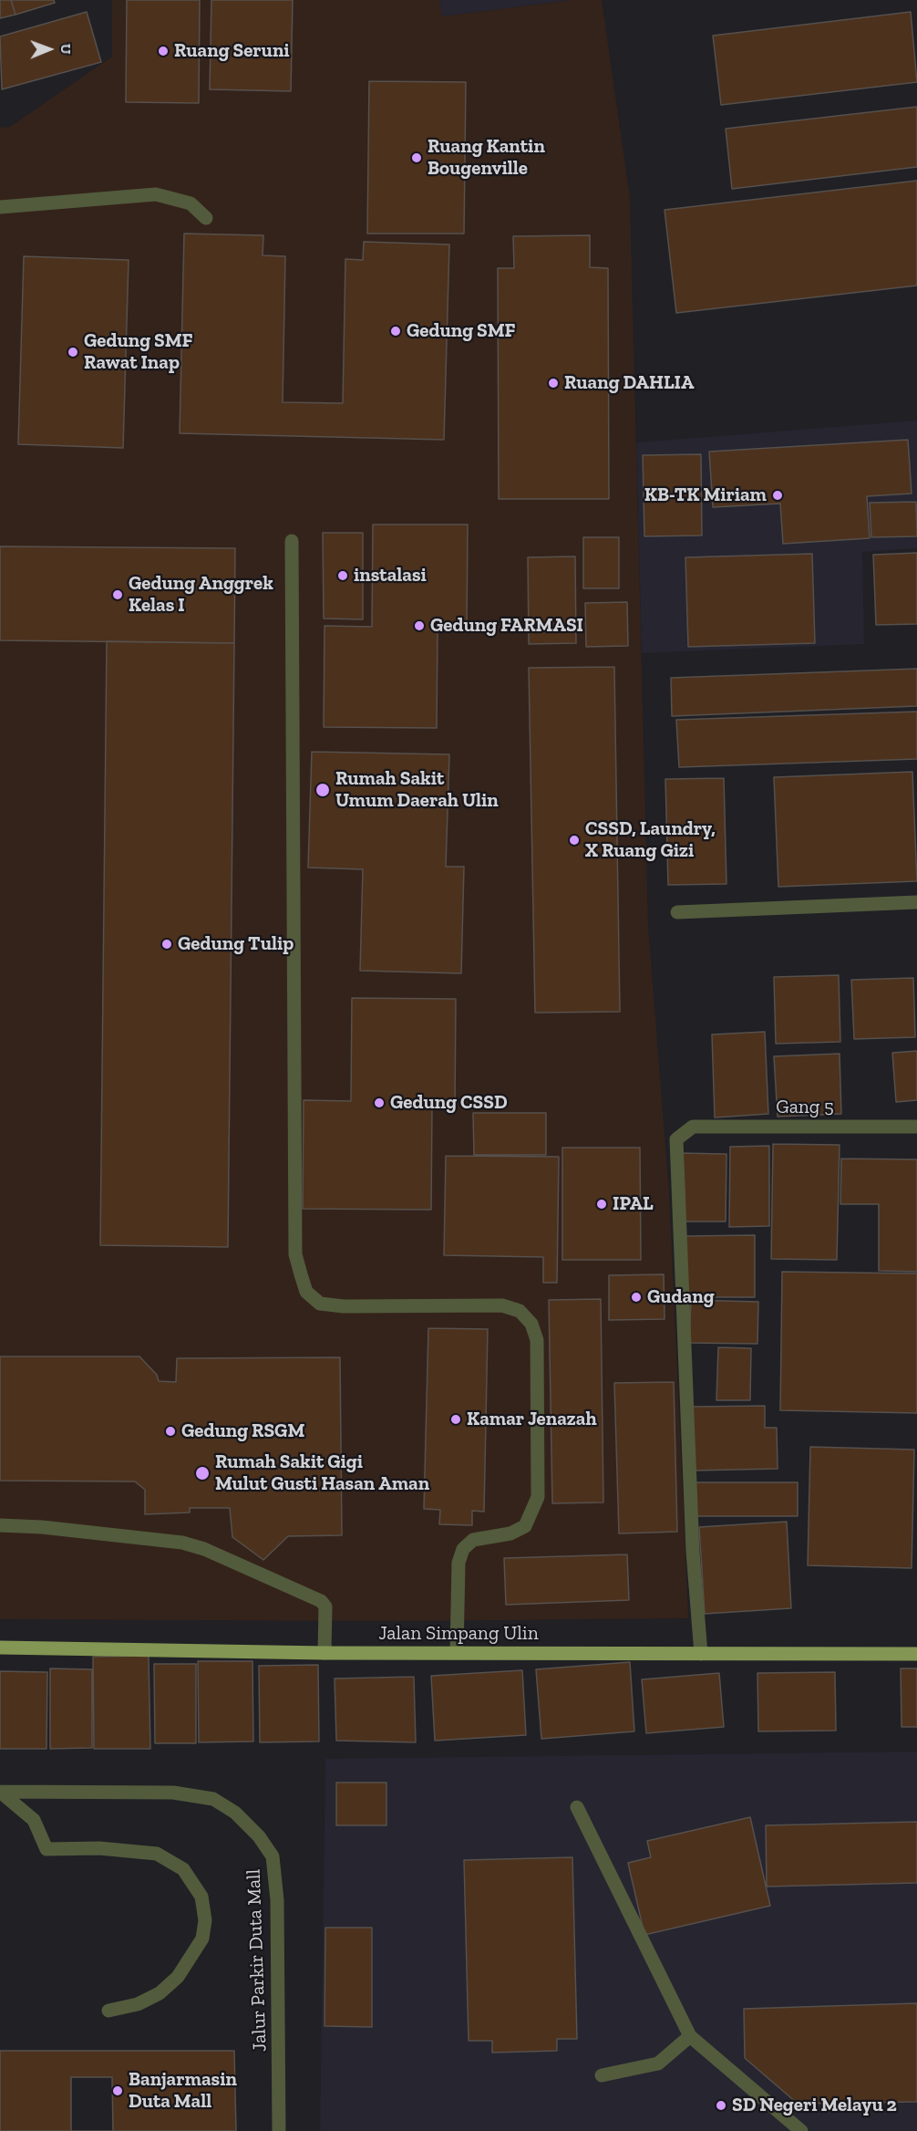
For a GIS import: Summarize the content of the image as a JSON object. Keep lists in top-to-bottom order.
{
  "streets": {
    "main road": ["Jalan Simpang Ulin"],
    "street": ["Gang 5", "Jalur Parkir Duta Mall"]
  },
  "crossings": [
    ["Gang 5", "Jalan Simpang Ulin"]
  ],
  "places": [
    "Ruang Seruni",
    "Ruang Kantin Bougenville",
    "Gedung SMF",
    "Gedung SMF Rawat Inap",
    "Ruang DAHLIA",
    "KB-TK Miriam",
    "instalasi",
    "Gedung Anggrek Kelas I",
    "Gedung FARMASI",
    "Rumah Sakit Umum Daerah Ulin",
    "CSSD, Laundry, X Ruang Gizi",
    "Gedung Tulip",
    "Gedung CSSD",
    "IPAL",
    "Gudang",
    "Kamar Jenazah",
    "Gedung RSGM",
    "Rumah Sakit Gigi Mulut Gusti Hasan Aman",
    "Banjarmasin Duta Mall",
    "SD Negeri Melayu 2"
  ],
  "north": "right"
}
